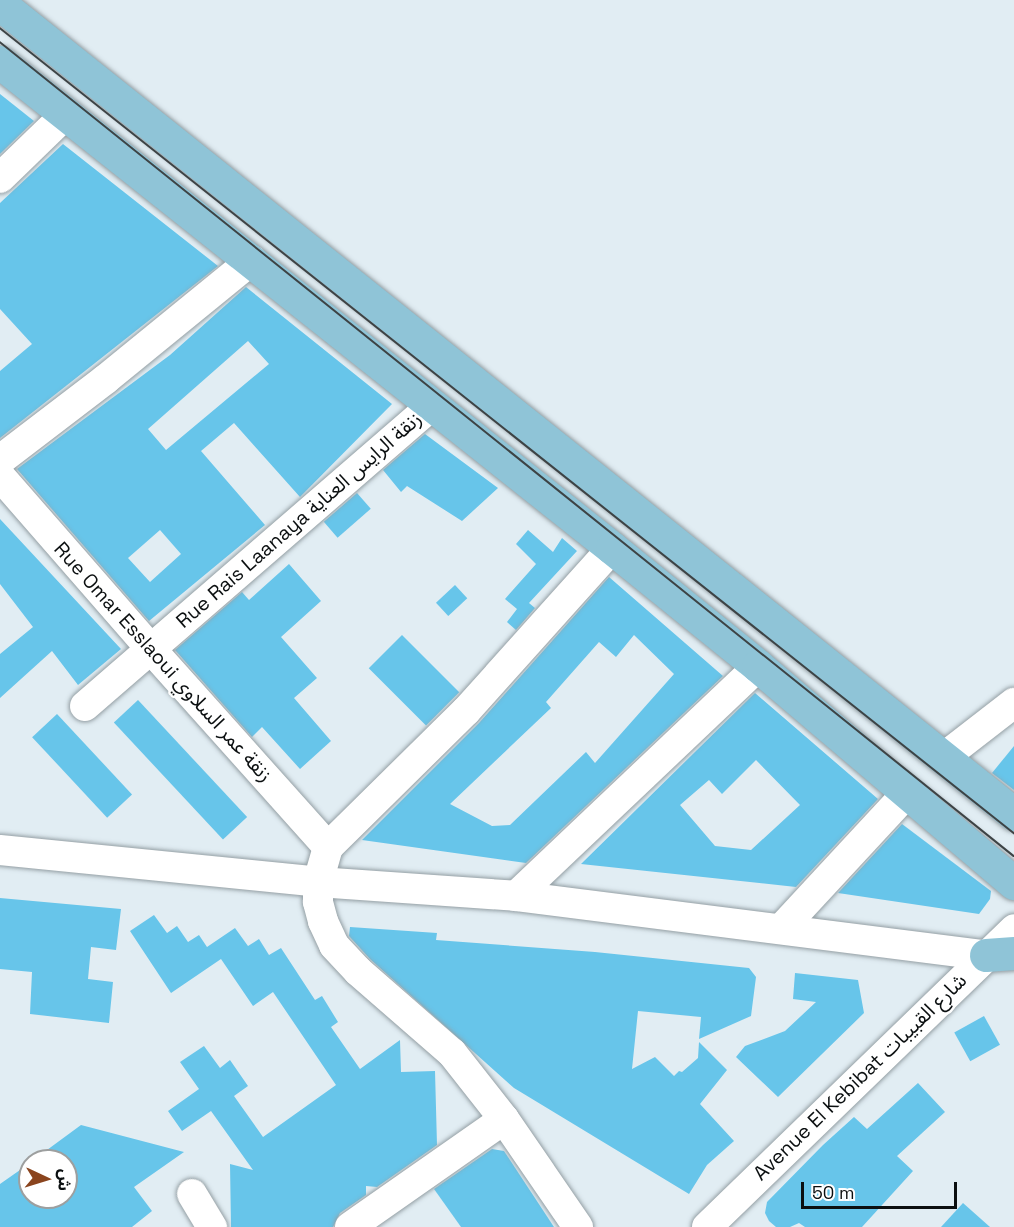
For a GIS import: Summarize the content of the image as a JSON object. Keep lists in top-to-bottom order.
{
  "streets": {
    "street": ["Rue Rais Laanaya زنقة الرايس العناية", "Rue Omar Esslaoui زنقة عمر السلاوي", "Avenue El Kebibat شارع القبيبات"]
  },
  "crossings": [
    ["Rue Rais Laanaya زنقة الرايس العناية", "Rue Omar Esslaoui زنقة عمر السلاوي"]
  ],
  "scale_bar": "50 m",
  "north": "right"
}
